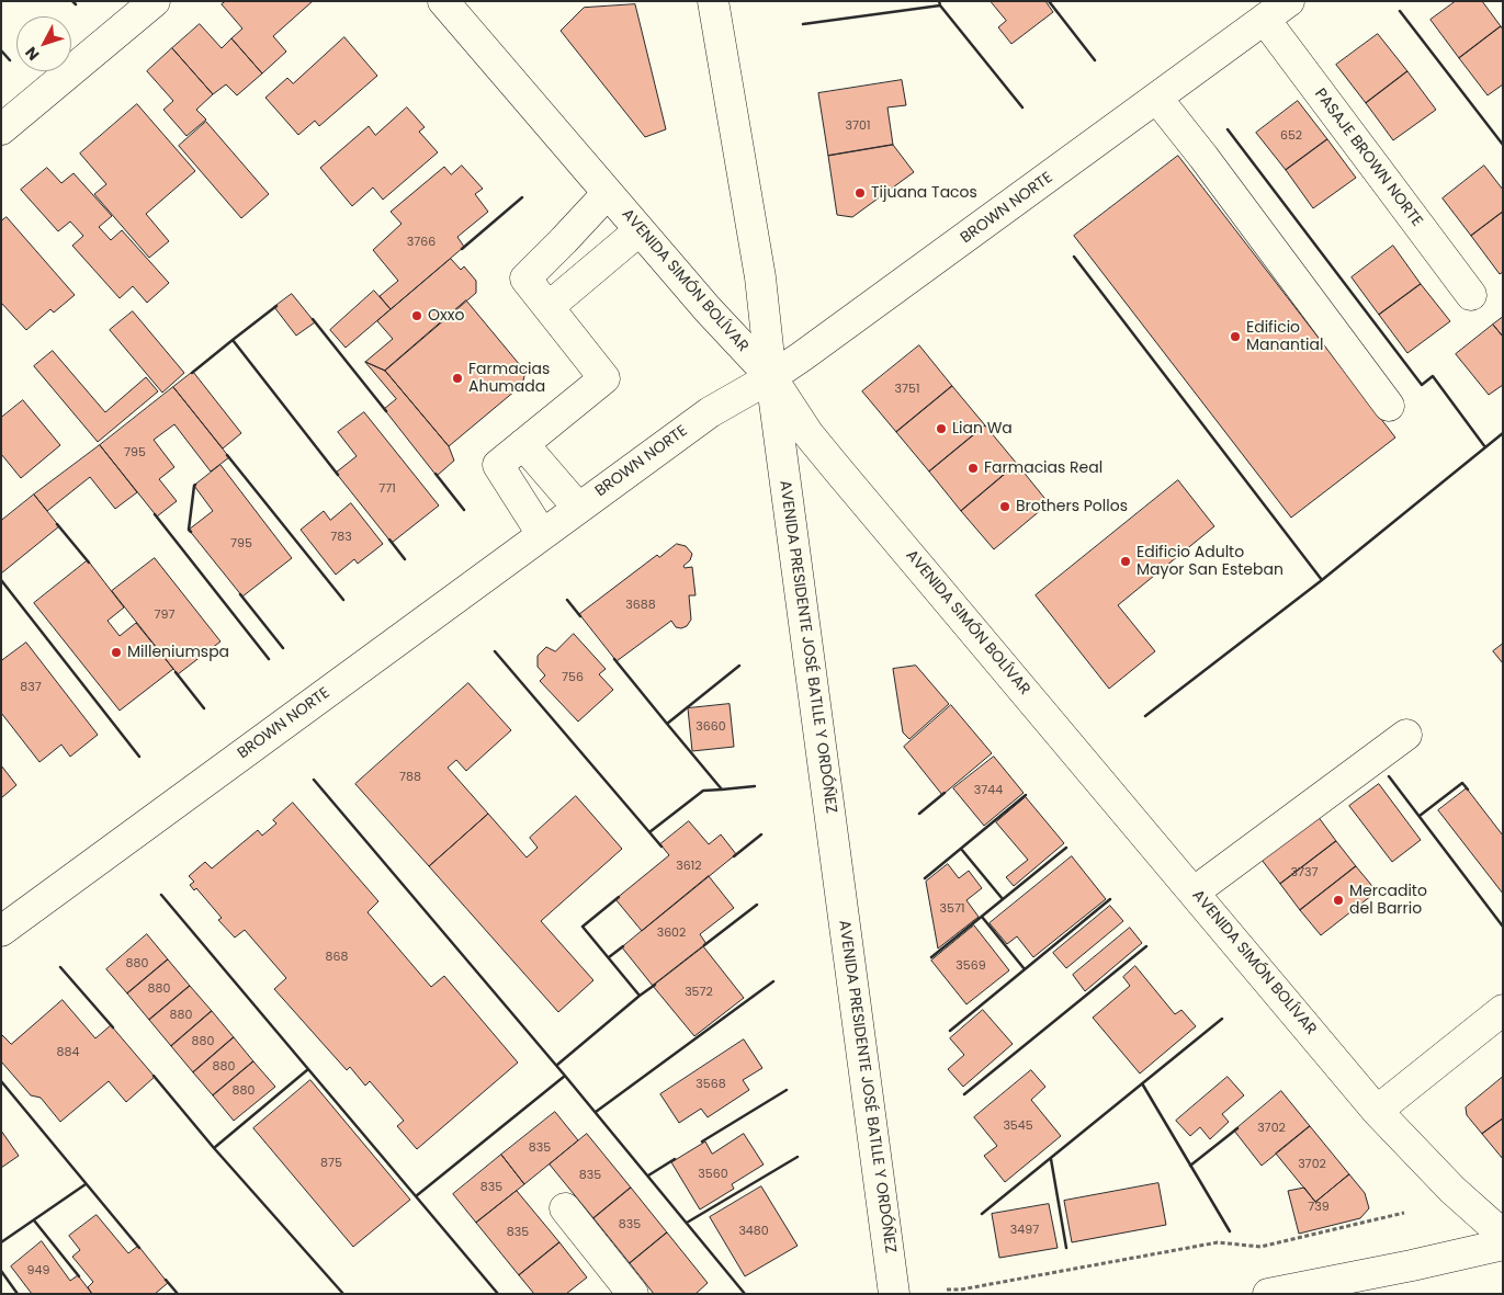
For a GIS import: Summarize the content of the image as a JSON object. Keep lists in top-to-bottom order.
{
  "streets": {
    "street": [
      "PASAJE BROWN NORTE",
      "BROWN NORTE",
      "AVENIDA SIMÓN BOLÍVAR",
      "AVENIDA PRESIDENTE JOSÉ BATLLE Y ORDÓÑEZ"
    ]
  },
  "crossings": [
    ["PASAJE BROWN NORTE", "BROWN NORTE"],
    ["BROWN NORTE", "AVENIDA SIMÓN BOLÍVAR"],
    ["BROWN NORTE", "AVENIDA PRESIDENTE JOSÉ BATLLE Y ORDÓÑEZ"],
    ["AVENIDA SIMÓN BOLÍVAR", "AVENIDA PRESIDENTE JOSÉ BATLLE Y ORDÓÑEZ"]
  ],
  "places": [
    "Tijuana Tacos",
    "Oxxo",
    "Edificio Manantial",
    "Farmacias Ahumada",
    "Lian Wa",
    "Farmacias Real",
    "Brothers Pollos",
    "Edificio Adulto Mayor San Esteban",
    "Milleniumspa",
    "Mercadito del Barrio"
  ],
  "house_numbers": [
    "3701",
    "652",
    "3766",
    "3751",
    "795",
    "771",
    "783",
    "795",
    "3688",
    "797",
    "756",
    "837",
    "3660",
    "788",
    "3744",
    "3612",
    "3737",
    "3571",
    "3602",
    "868",
    "880",
    "3569",
    "880",
    "3572",
    "880",
    "880",
    "884",
    "880",
    "3568",
    "880",
    "3545",
    "3702",
    "835",
    "875",
    "3702",
    "3560",
    "835",
    "835",
    "739",
    "835",
    "3497",
    "3480",
    "835",
    "949"
  ],
  "north": "bottom left"
}
